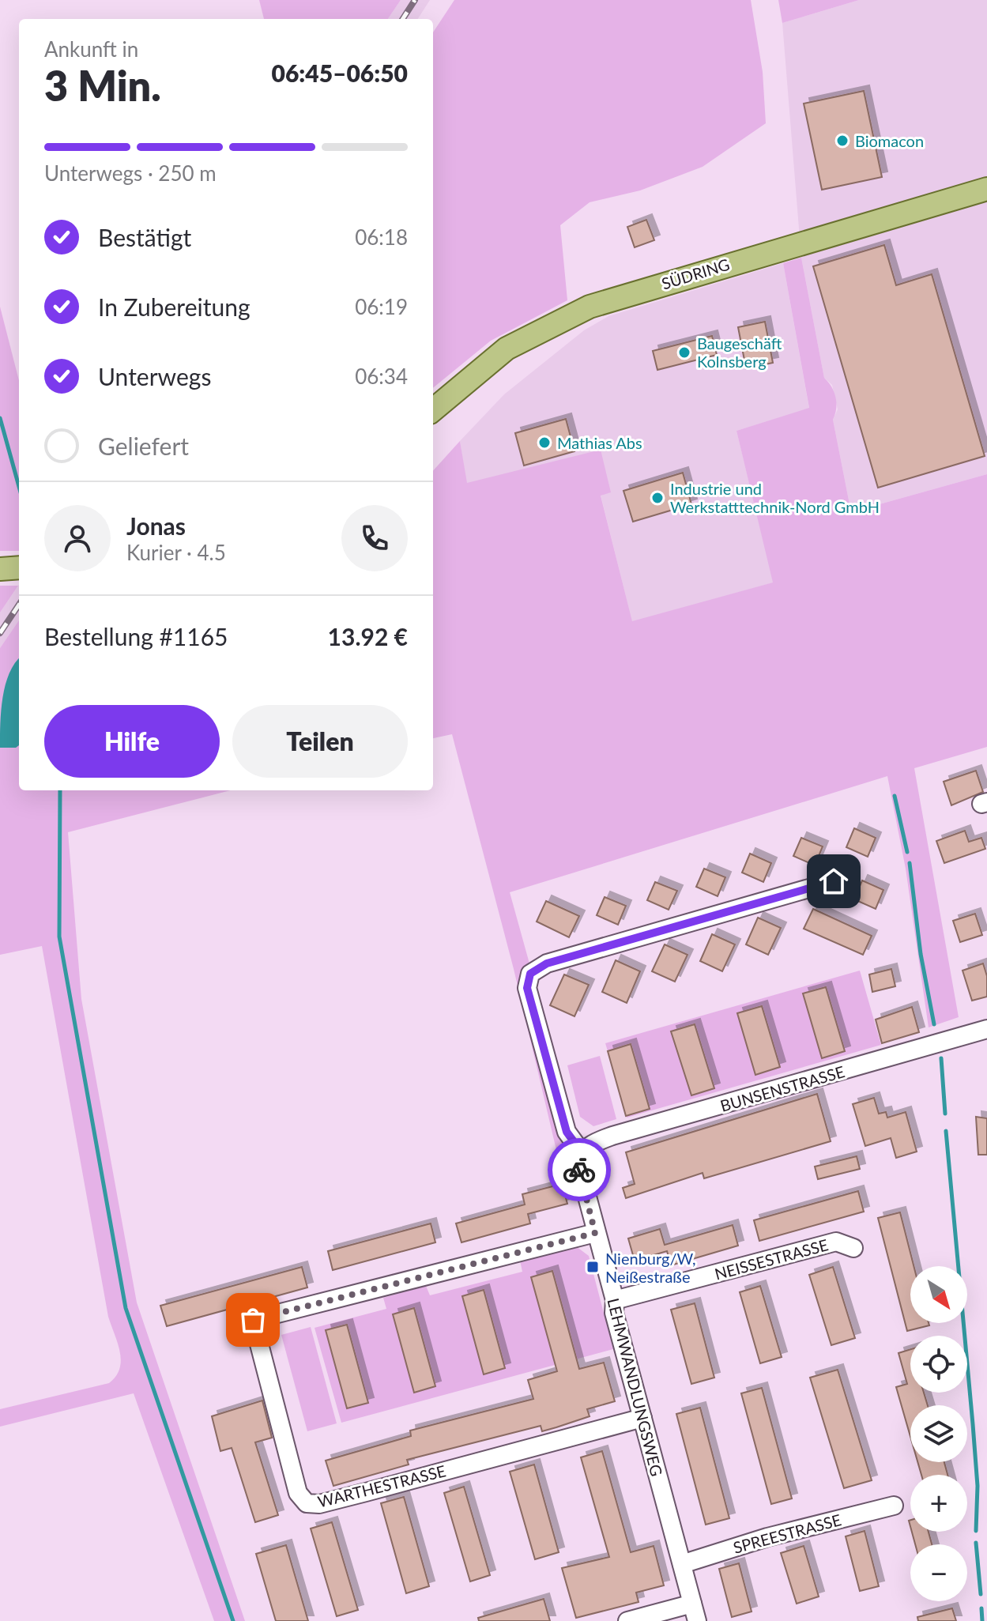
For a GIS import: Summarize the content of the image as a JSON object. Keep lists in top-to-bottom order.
{
  "streets": {
    "main road": ["SÜDRING"],
    "street": [
      "BUNSENSTRASSE",
      "NEISSESTRASSE",
      "LEHMWANDLUNGSWEG",
      "WARTHESTRASSE",
      "SPREESTRASSE"
    ]
  },
  "crossings": [
    ["BUNSENSTRASSE", "LEHMWANDLUNGSWEG"],
    ["NEISSESTRASSE", "LEHMWANDLUNGSWEG"],
    ["LEHMWANDLUNGSWEG", "WARTHESTRASSE"],
    ["LEHMWANDLUNGSWEG", "SPREESTRASSE"]
  ],
  "places": {
    "other": [
      "Biomacon",
      "Baugeschäft Kolnsberg",
      "Mathias Abs",
      "Industrie und Werkstatttechnik-Nord GmbH"
    ],
    "transit": ["Nienburg/W, Neißestraße"]
  },
  "north": "bottom right",
  "page": {
    "heading": ["3 Min.", "Ankunft in", "06:45–06:50"],
    "panel": [
      "Jonas",
      "Kurier · 4.5",
      "Bestellung #1165",
      "13.92 €"
    ],
    "bar": "Unterwegs · 250 m",
    "list": [
      ["Bestätigt", "06:18"],
      ["In Zubereitung", "06:19"],
      ["Unterwegs", "06:34"],
      "Geliefert"
    ],
    "buttons": ["Hilfe", "Teilen"],
    "map_buttons": ["+", "−"]
  }
}
